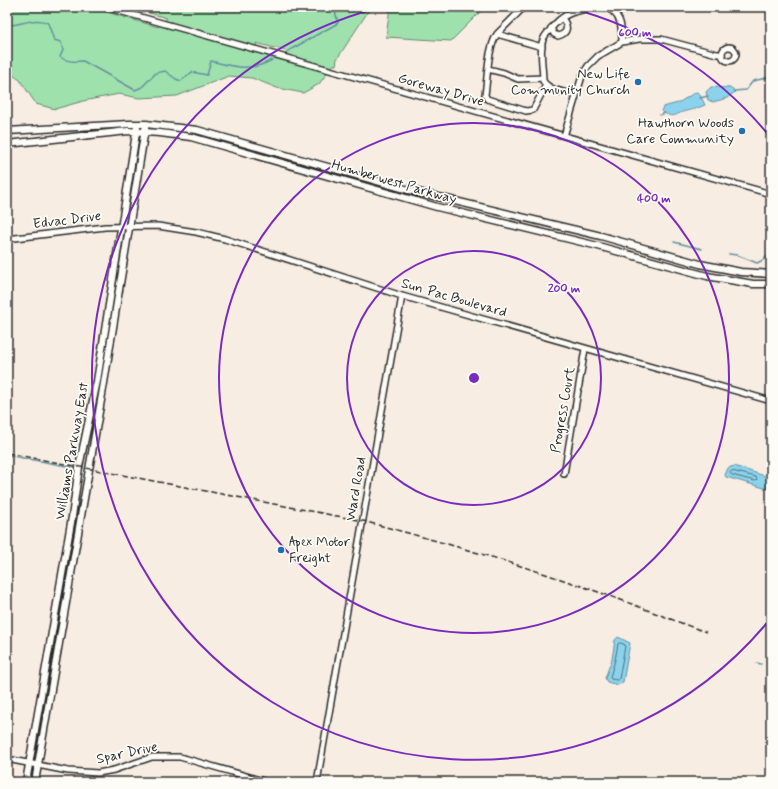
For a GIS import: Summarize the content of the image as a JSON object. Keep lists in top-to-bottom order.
{
  "streets": {
    "main road": ["Humberwest Parkway", "Williams Parkway East"],
    "street": [
      "Goreway Drive",
      "Edvac Drive",
      "Sun Pac Boulevard",
      "Progress Court",
      "Ward Road",
      "Spar Drive"
    ]
  },
  "crossings": [
    ["Humberwest Parkway", "Williams Parkway East"],
    ["Edvac Drive", "Sun Pac Boulevard"],
    ["Edvac Drive", "Williams Parkway East"],
    ["Sun Pac Boulevard", "Progress Court"],
    ["Sun Pac Boulevard", "Williams Parkway East"],
    ["Sun Pac Boulevard", "Ward Road"],
    ["Williams Parkway East", "Spar Drive"]
  ],
  "places": ["New Life Community Church", "Hawthorn Woods Care Community", "Apex Motor Freight"],
  "rings": ["600 m", "400 m", "200 m"]
}
